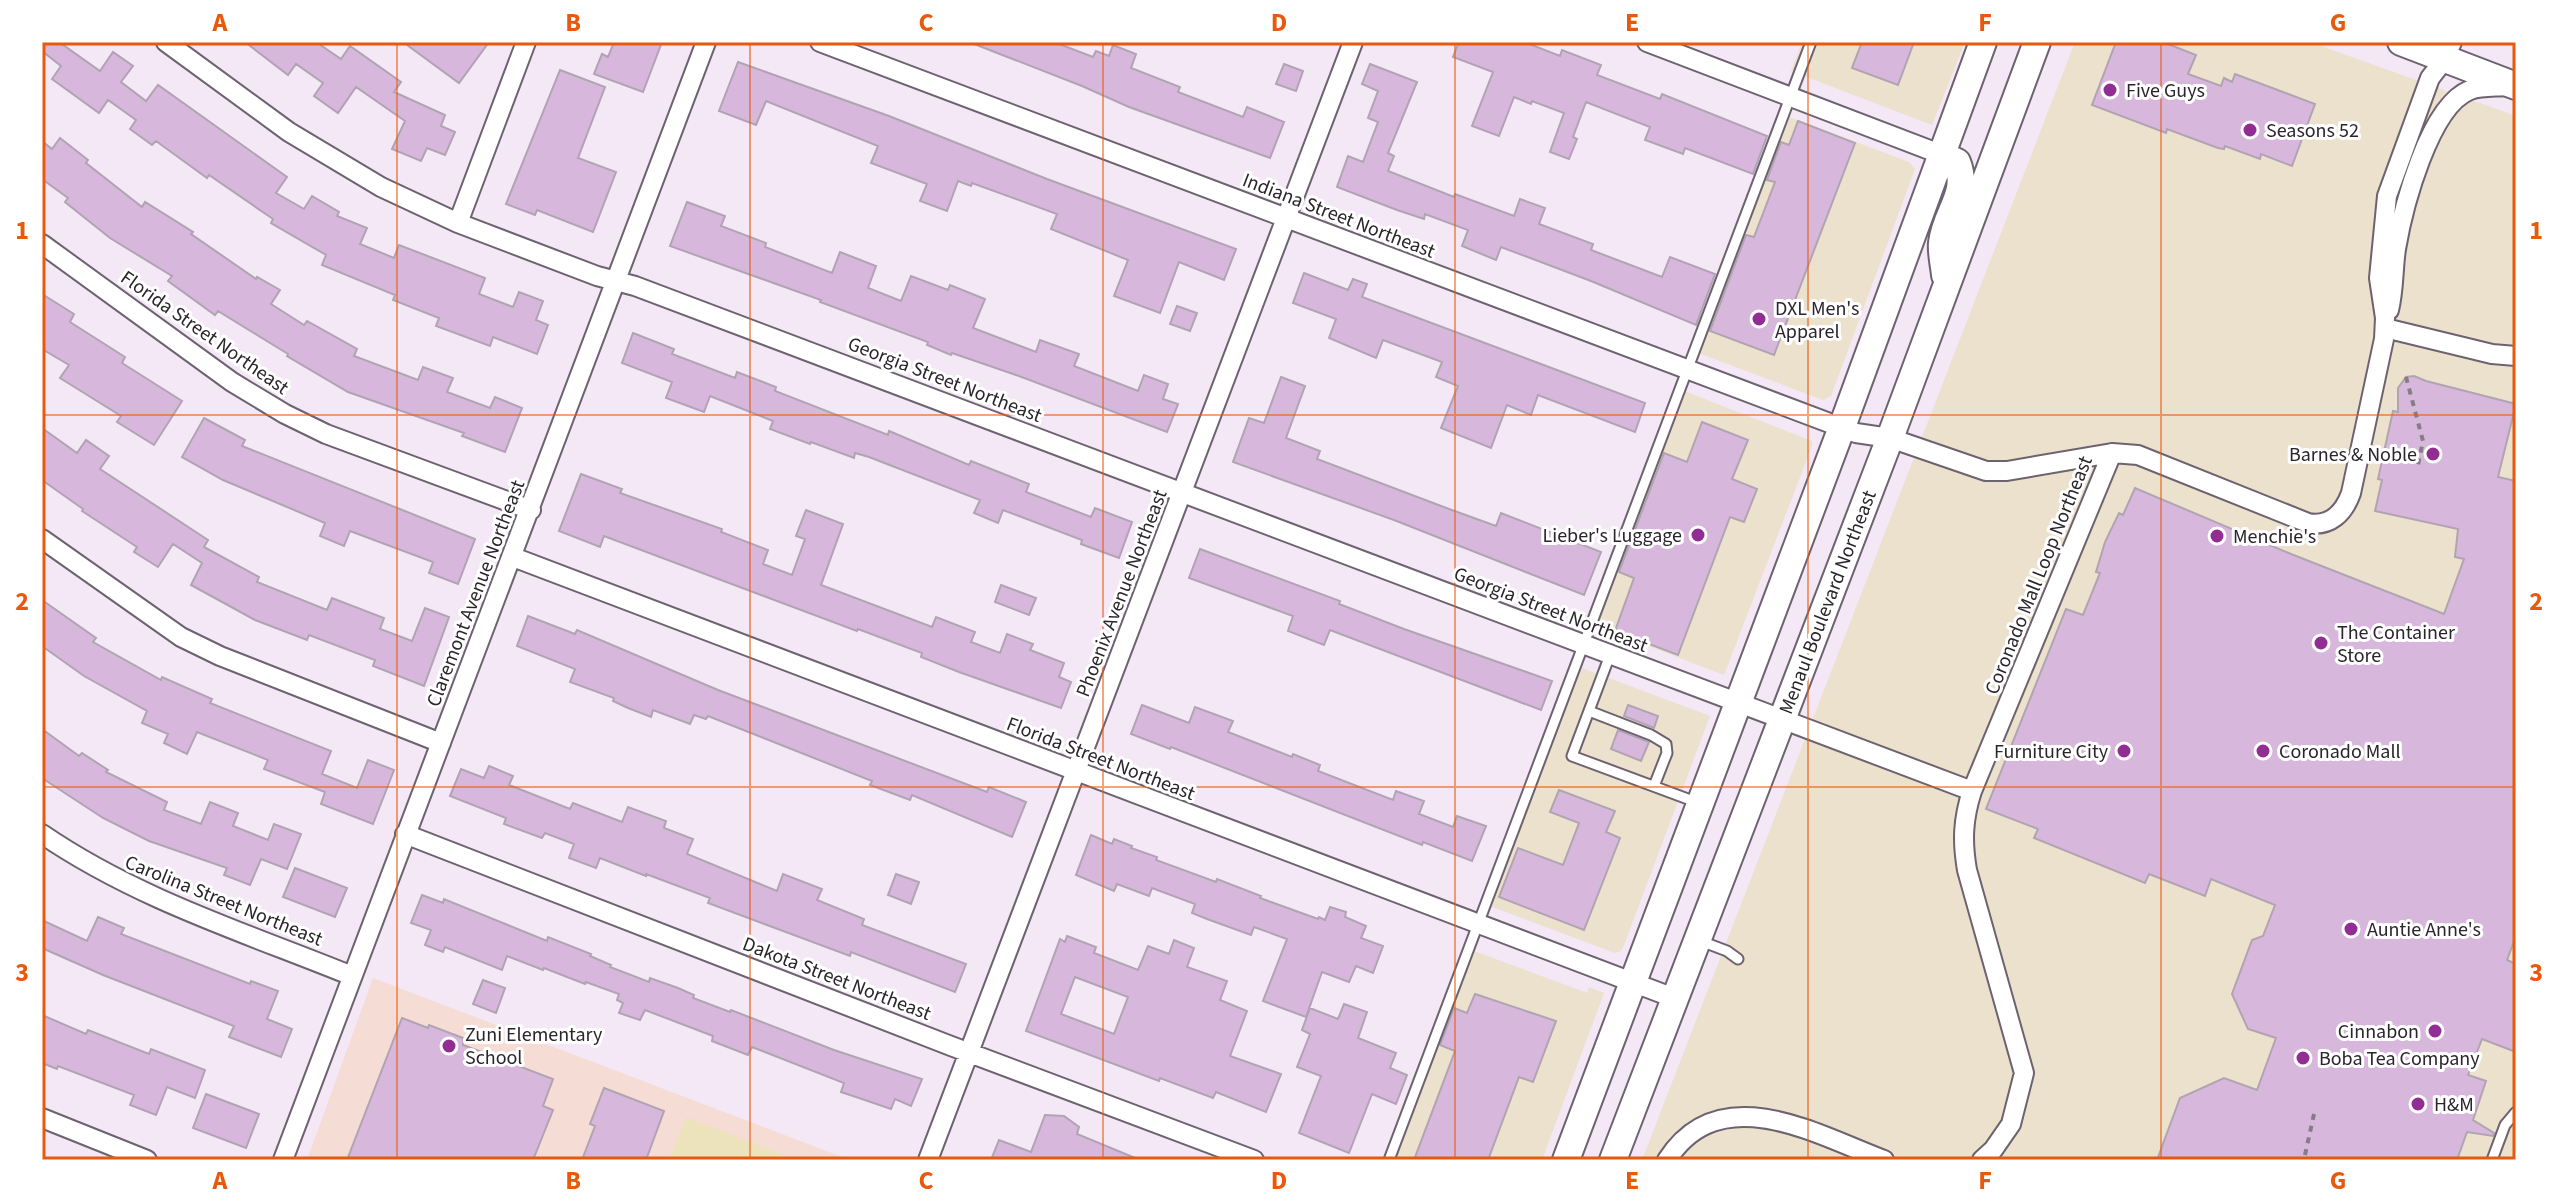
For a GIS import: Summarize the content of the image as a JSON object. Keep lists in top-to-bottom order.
{
  "streets": {
    "main road": ["Menaul Boulevard Northeast"],
    "street": [
      "Indiana Street Northeast",
      "Florida Street Northeast",
      "Georgia Street Northeast",
      "Coronado Mall Loop Northeast",
      "Claremont Avenue Northeast",
      "Phoenix Avenue Northeast",
      "Carolina Street Northeast",
      "Dakota Street Northeast"
    ]
  },
  "crossings": [
    ["Indiana Street Northeast", "Coronado Mall Loop Northeast"],
    ["Indiana Street Northeast", "Phoenix Avenue Northeast"],
    ["Indiana Street Northeast", "Menaul Boulevard Northeast"],
    ["Florida Street Northeast", "Claremont Avenue Northeast"],
    ["Florida Street Northeast", "Phoenix Avenue Northeast"],
    ["Florida Street Northeast", "Menaul Boulevard Northeast"],
    ["Georgia Street Northeast", "Coronado Mall Loop Northeast"],
    ["Georgia Street Northeast", "Claremont Avenue Northeast"],
    ["Georgia Street Northeast", "Phoenix Avenue Northeast"],
    ["Georgia Street Northeast", "Menaul Boulevard Northeast"],
    ["Claremont Avenue Northeast", "Carolina Street Northeast"],
    ["Claremont Avenue Northeast", "Dakota Street Northeast"],
    ["Phoenix Avenue Northeast", "Dakota Street Northeast"]
  ],
  "places": [
    "Five Guys",
    "Seasons 52",
    "DXL Men's Apparel",
    "Barnes & Noble",
    "Lieber's Luggage",
    "Menchie's",
    "The Container Store",
    "Furniture City",
    "Coronado Mall",
    "Auntie Anne's",
    "Cinnabon",
    "Zuni Elementary School",
    "Boba Tea Company",
    "H&M"
  ],
  "grid": {
    "columns": [
      "A",
      "B",
      "C",
      "D",
      "E",
      "F",
      "G"
    ],
    "rows": ["1", "2", "3"]
  }
}
